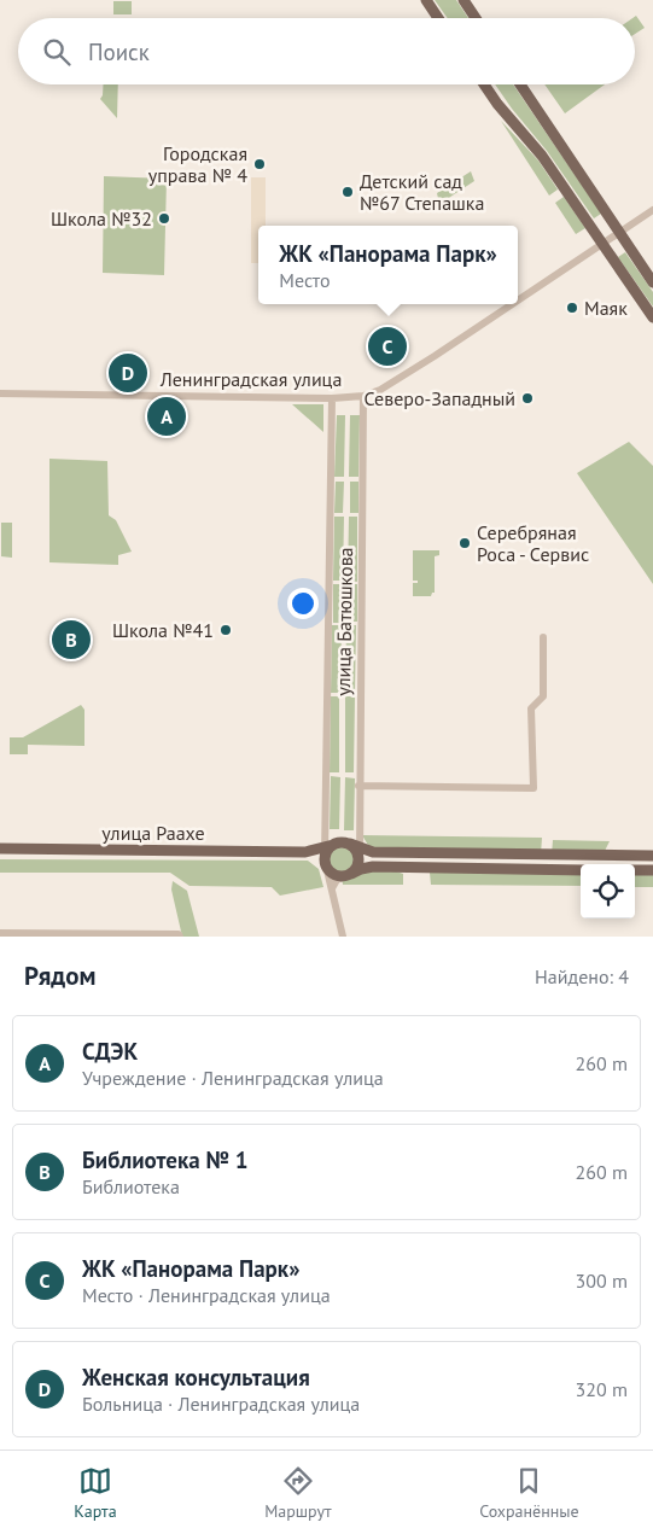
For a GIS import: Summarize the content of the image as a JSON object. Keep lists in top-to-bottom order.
{
  "streets": {
    "main road": ["улица Раахе"],
    "street": ["Ленинградская улица", "улица Батюшкова"]
  },
  "crossings": [
    ["Ленинградская улица", "улица Батюшкова"],
    ["улица Батюшкова", "улица Раахе"]
  ],
  "places": [
    "Городская управа № 4",
    "Детский сад №67 Степашка",
    "Школа №32",
    "Маяк",
    "Северо-Западный",
    "Серебряная Роса - Сервис",
    "Школа №41"
  ],
  "page": {
    "search": "Поиск",
    "popup": ["ЖК «Панорама Парк»", "Место"],
    "pins": [
      "C",
      "D",
      "A",
      "B"
    ],
    "heading": ["Рядом", "Найдено: 4"],
    "list": [
      {
        "mark": "A",
        "name": "СДЭК",
        "note": "Учреждение · Ленинградская улица",
        "value": "260 m"
      },
      {
        "mark": "B",
        "name": "Библиотека № 1",
        "note": "Библиотека",
        "value": "260 m"
      },
      {
        "mark": "C",
        "name": "ЖК «Панорама Парк»",
        "note": "Место · Ленинградская улица",
        "value": "300 m"
      },
      {
        "mark": "D",
        "name": "Женская консультация",
        "note": "Больница · Ленинградская улица",
        "value": "320 m"
      }
    ],
    "nav": ["Карта", "Маршрут", "Сохранённые"]
  }
}
